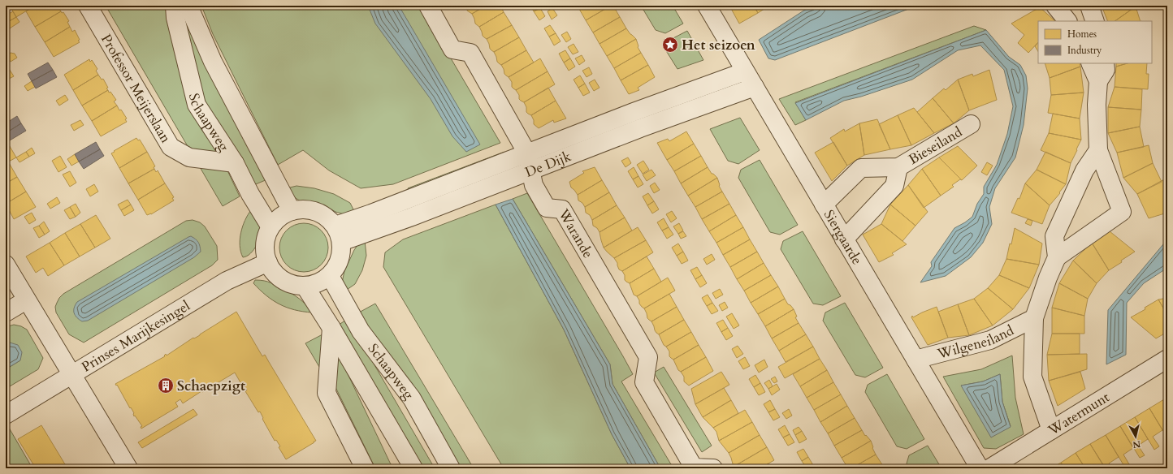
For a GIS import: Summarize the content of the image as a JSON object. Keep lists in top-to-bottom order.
{
  "streets": {
    "street": [
      "Professor Meijerslaan",
      "Schaapweg",
      "Bieseiland",
      "De Dijk",
      "Warande",
      "Siergaarde",
      "Prinses Marijkesingel",
      "Wilgeneiland",
      "Watermunt"
    ]
  },
  "crossings": [
    ["Professor Meijerslaan", "Schaapweg"],
    ["Schaapweg", "De Dijk"],
    ["Schaapweg", "Prinses Marijkesingel"],
    ["Bieseiland", "Siergaarde"],
    ["De Dijk", "Warande"],
    ["De Dijk", "Siergaarde"],
    ["De Dijk", "Prinses Marijkesingel"],
    ["Siergaarde", "Wilgeneiland"],
    ["Wilgeneiland", "Watermunt"]
  ],
  "places": {
    "place": ["Het seizoen"],
    "building": ["Schaepzigt"]
  },
  "legend": ["Homes", "Industry"],
  "north": "bottom"
}
